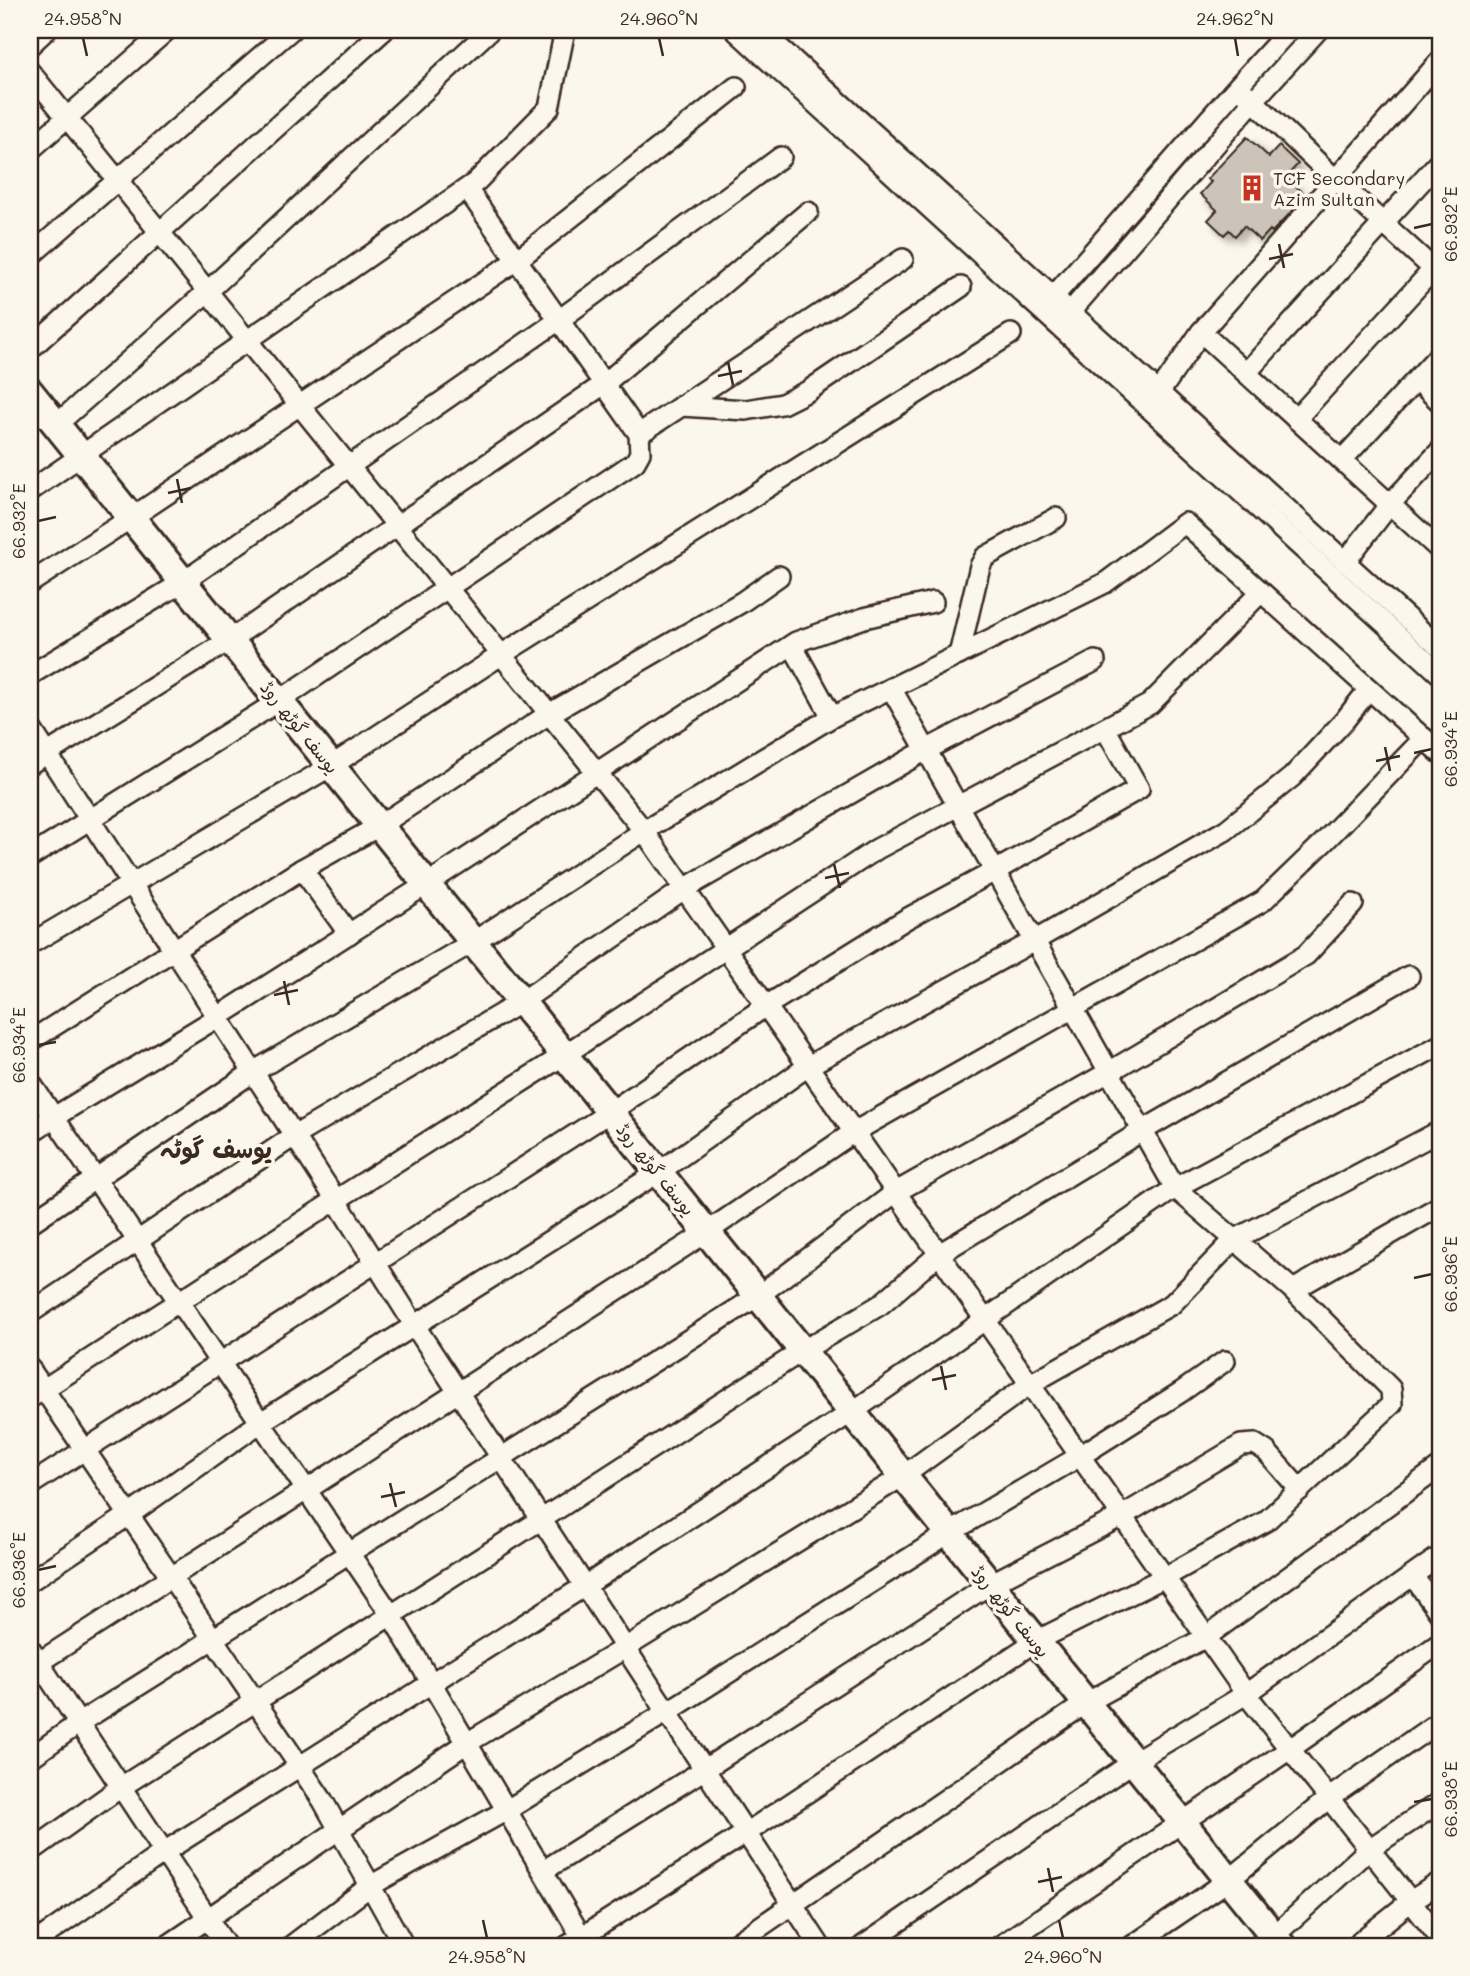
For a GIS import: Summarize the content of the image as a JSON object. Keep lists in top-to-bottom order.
{
  "streets": {
    "street": ["یوسف گوٹھ روڈ"]
  },
  "districts": ["یوسف گوٹہ"],
  "places": {
    "building": ["TCF Secondary Azim Sultan"]
  },
  "coordinates": [
    "24.958°N",
    "24.960°N",
    "24.962°N",
    "66.932°E",
    "66.934°E",
    "66.936°E",
    "66.938°E"
  ]
}
